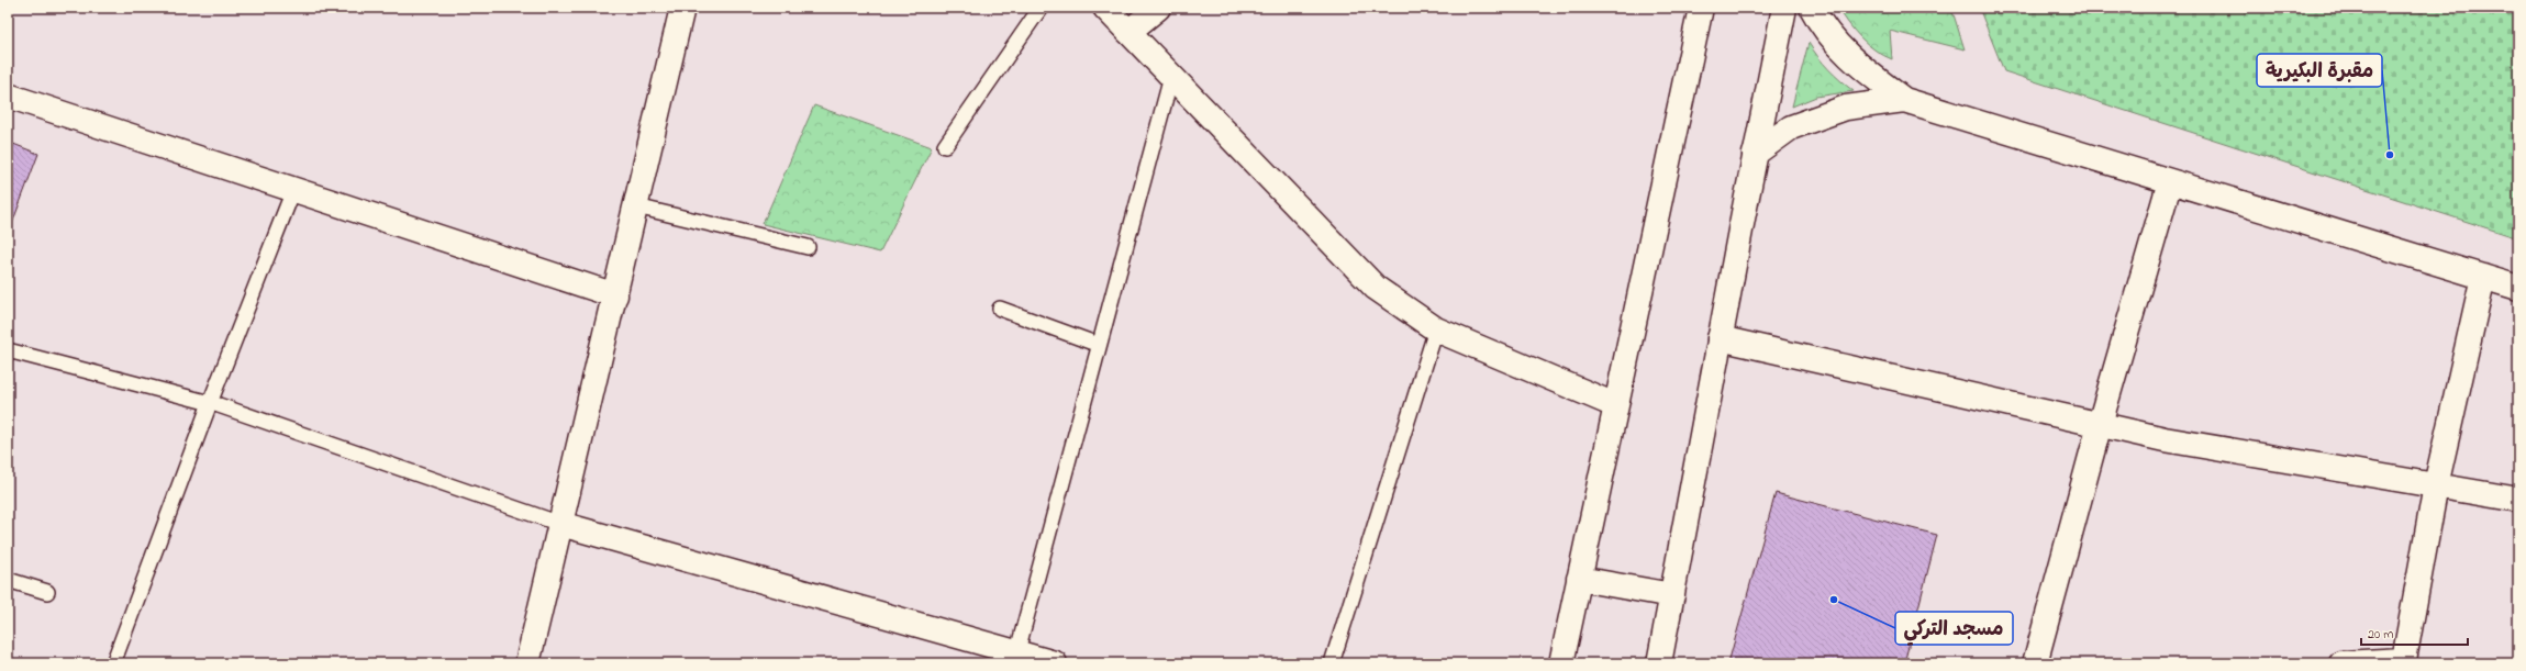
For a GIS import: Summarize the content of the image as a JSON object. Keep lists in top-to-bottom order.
{
  "places": ["مقبرة البكيرية", "مسجد التركي"],
  "scale_bar": "20 m"
}
